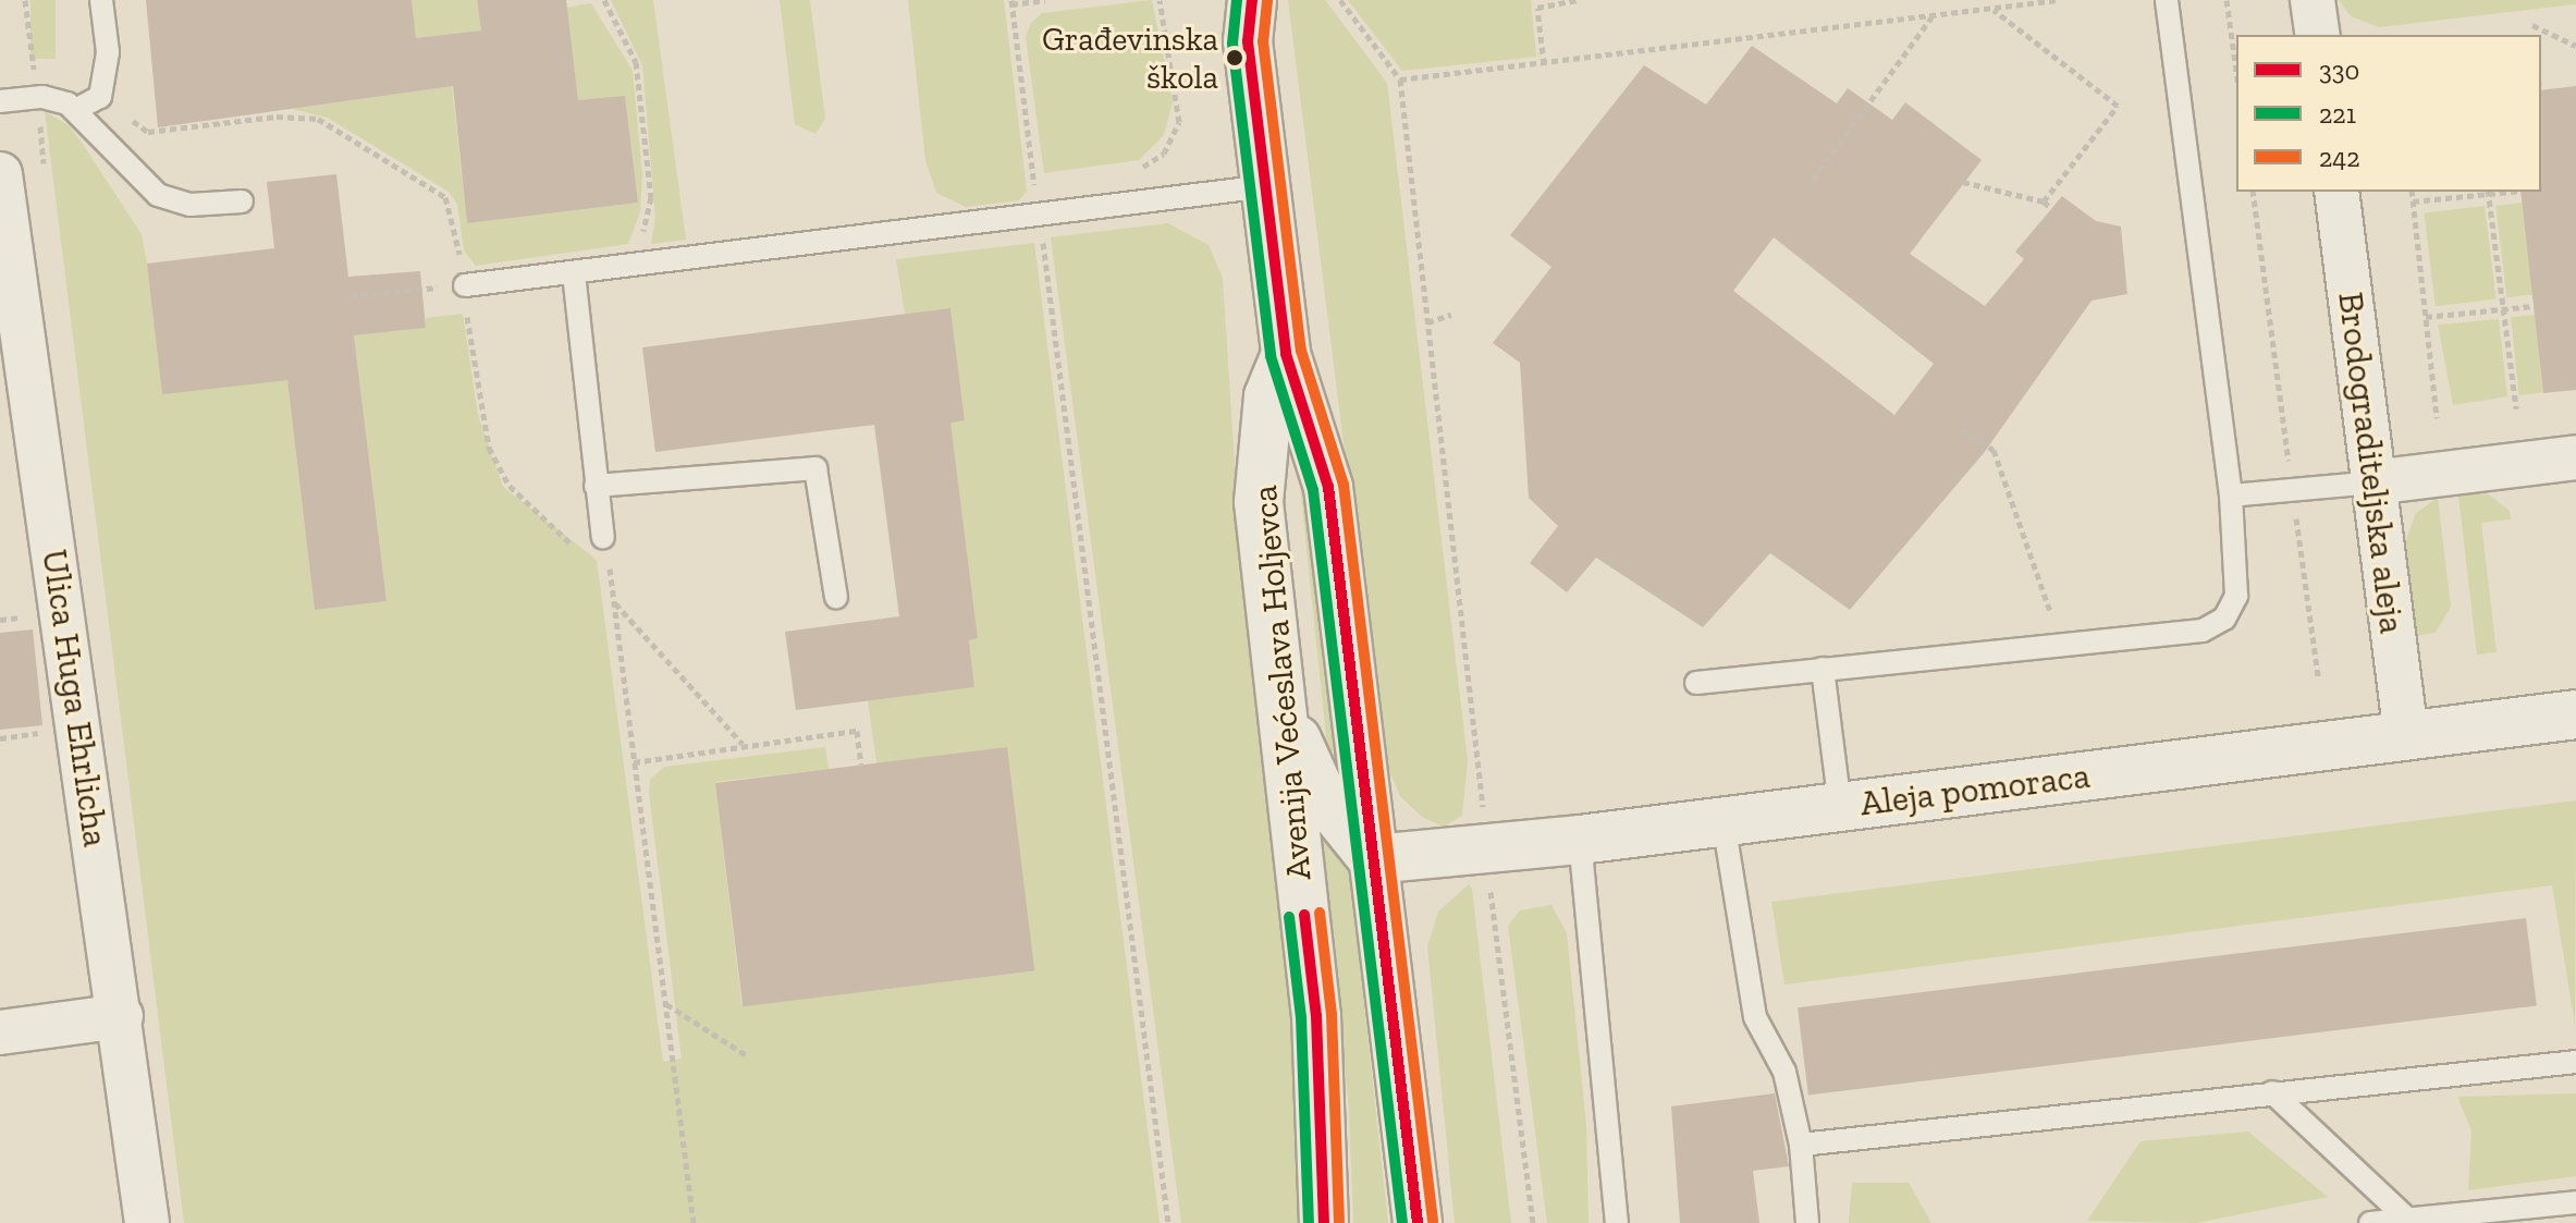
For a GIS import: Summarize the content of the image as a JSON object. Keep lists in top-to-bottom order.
{
  "streets": {
    "street": [
      "Brodograditeljska aleja",
      "Avenija Većeslava Holjevca",
      "Ulica Huga Ehrlicha",
      "Aleja pomoraca"
    ]
  },
  "crossings": [
    ["Brodograditeljska aleja", "Aleja pomoraca"],
    ["Avenija Većeslava Holjevca", "Aleja pomoraca"]
  ],
  "places": ["Građevinska škola"],
  "lines": ["transit line 330", "transit line 221", "transit line 242"],
  "legend": ["330", "221", "242"]
}
